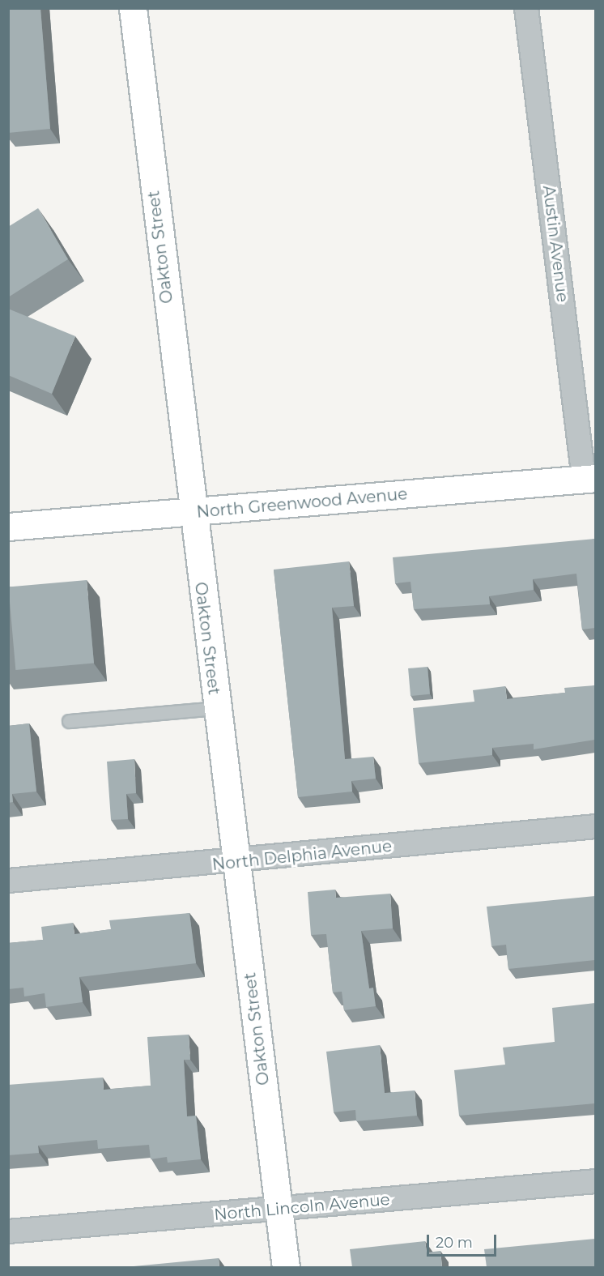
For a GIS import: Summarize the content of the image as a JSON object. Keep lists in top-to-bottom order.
{
  "streets": {
    "main road": ["Oakton Street", "North Greenwood Avenue"],
    "street": ["Austin Avenue", "North Delphia Avenue", "North Lincoln Avenue"]
  },
  "crossings": [
    ["Austin Avenue", "North Greenwood Avenue"],
    ["Oakton Street", "North Greenwood Avenue"],
    ["Oakton Street", "North Delphia Avenue"],
    ["Oakton Street", "North Lincoln Avenue"]
  ],
  "scale_bar": "20 m"
}
